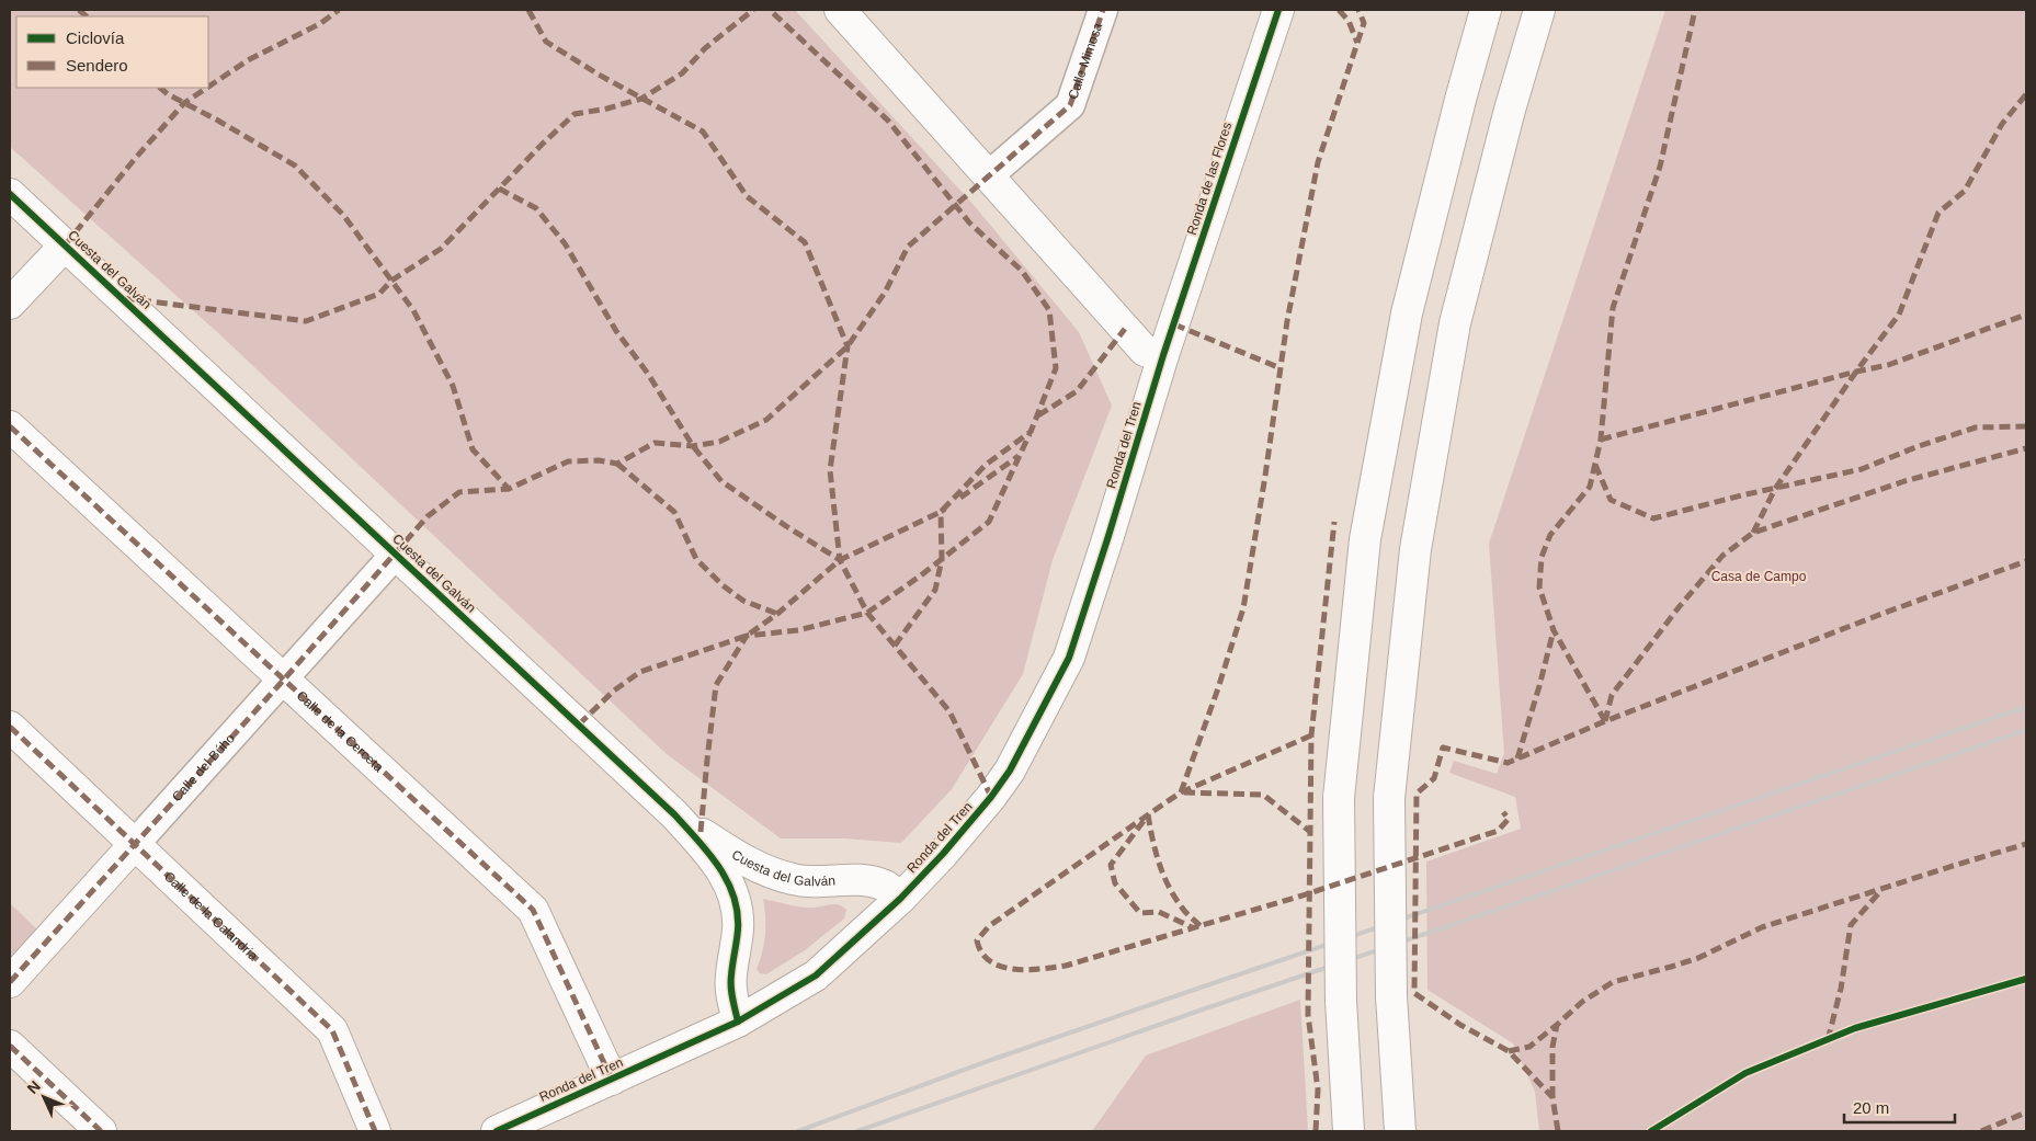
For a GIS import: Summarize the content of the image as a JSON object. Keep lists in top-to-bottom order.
{
  "streets": {
    "main road": [
      "Ronda de las Flores",
      "Cuesta del Galván",
      "Ronda del Tren",
      "Calle de la Cerceta",
      "Calle del Búho",
      "Calle de la Calandria"
    ],
    "street": ["Calle Mimosa"]
  },
  "crossings": [
    ["Ronda de las Flores", "Ronda del Tren"],
    ["Cuesta del Galván", "Ronda del Tren"],
    ["Cuesta del Galván", "Calle del Búho"],
    ["Ronda del Tren", "Calle de la Cerceta"],
    ["Calle de la Cerceta", "Calle del Búho"],
    ["Calle del Búho", "Calle de la Calandria"]
  ],
  "parks": ["Casa de Campo"],
  "legend": ["Ciclovía", "Sendero"],
  "scale_bar": "20 m",
  "north": "top left"
}
